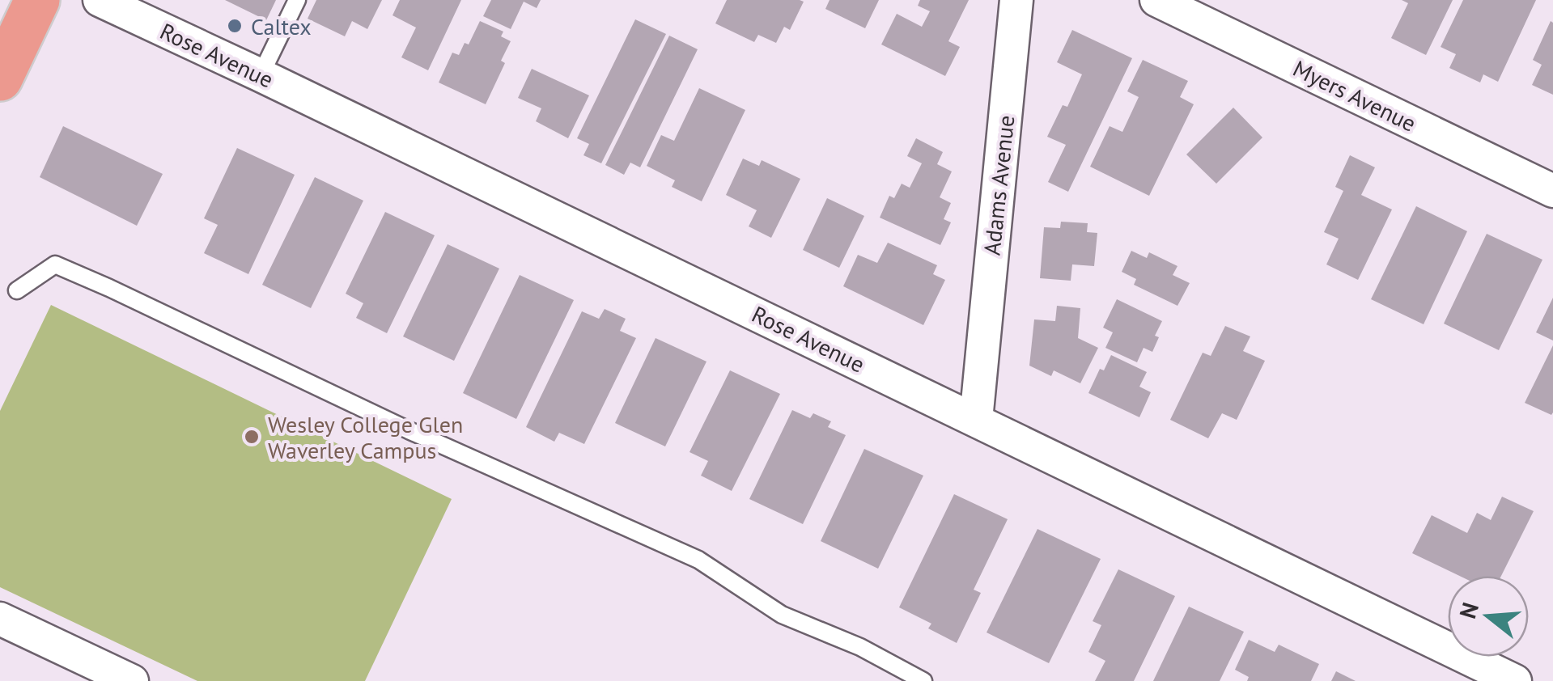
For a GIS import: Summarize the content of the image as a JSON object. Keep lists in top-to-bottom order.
{
  "streets": {
    "street": ["Rose Avenue", "Myers Avenue", "Adams Avenue"]
  },
  "crossings": [
    ["Rose Avenue", "Adams Avenue"]
  ],
  "places": ["Caltex", "Wesley College Glen Waverley Campus"],
  "north": "left"
}
